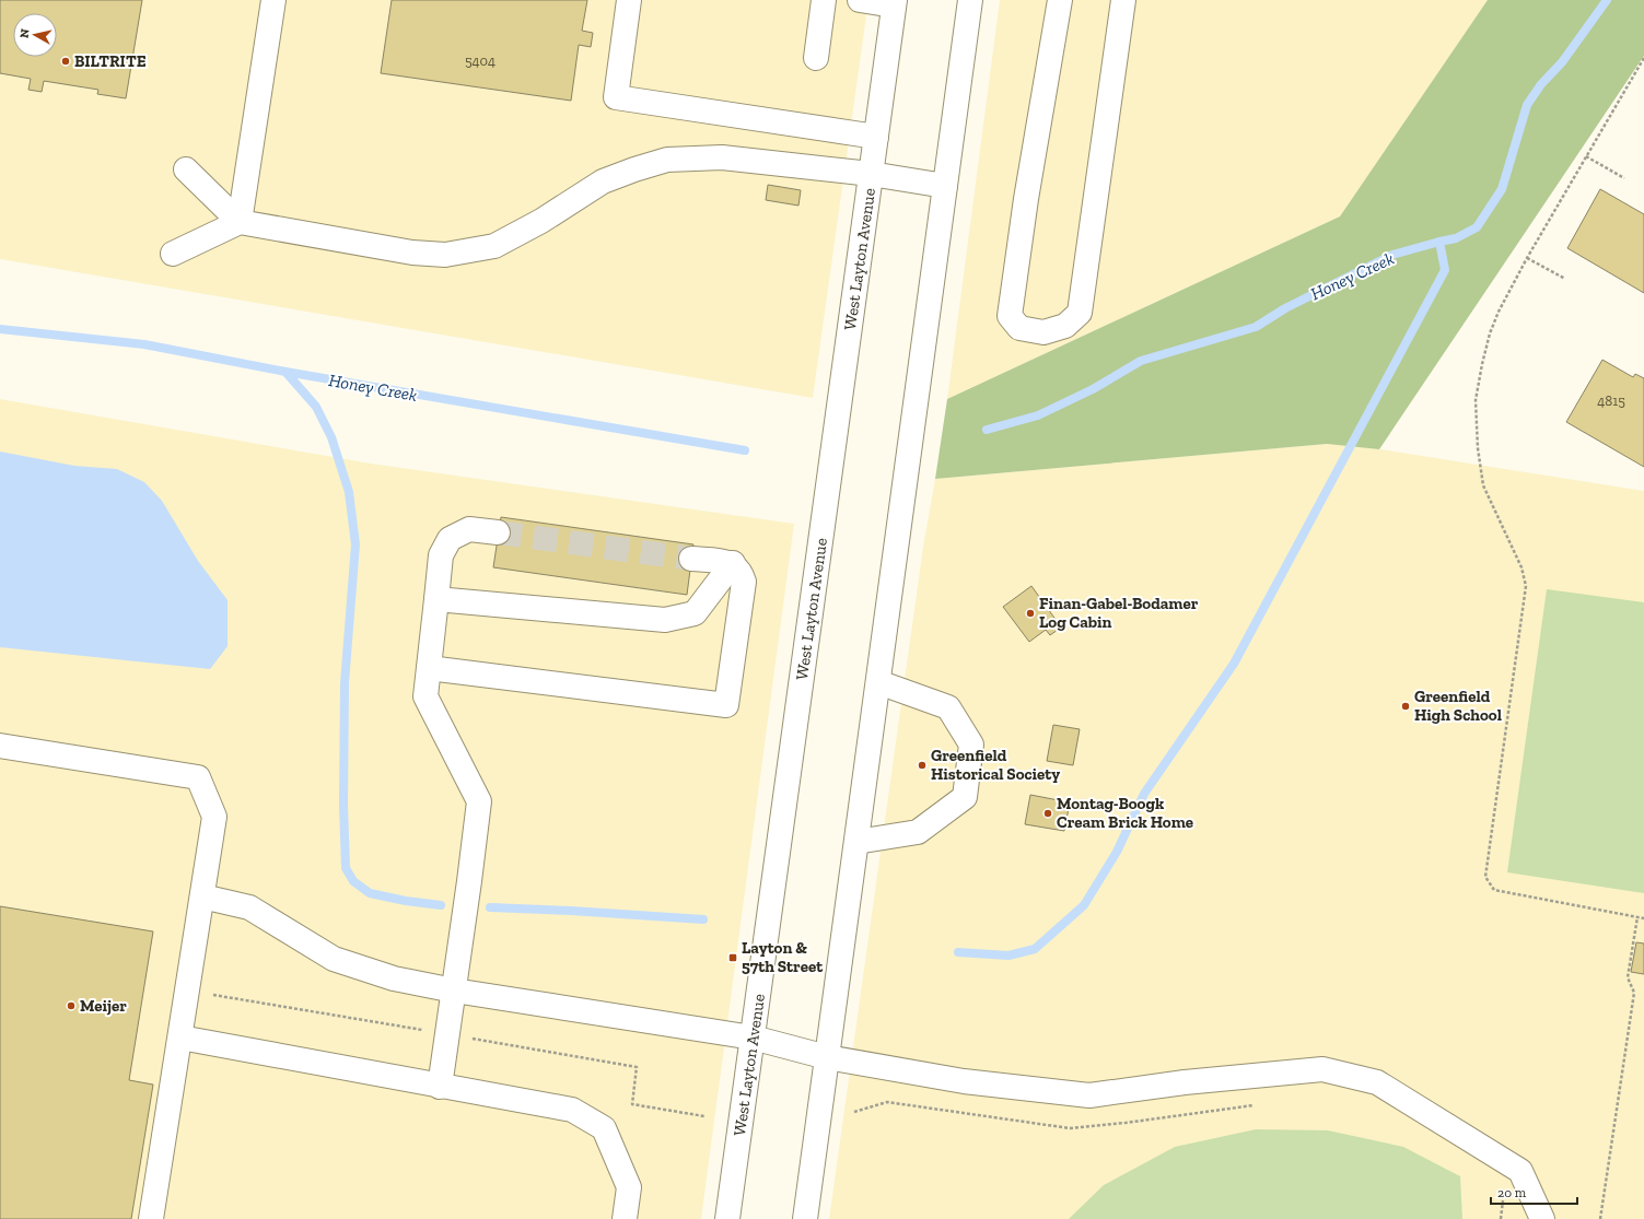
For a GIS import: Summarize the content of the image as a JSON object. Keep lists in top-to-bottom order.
{
  "streets": {
    "main road": ["West Layton Avenue"]
  },
  "water": ["Honey Creek"],
  "places": {
    "other": [
      "BILTRITE",
      "Finan-Gabel-Bodamer Log Cabin",
      "Greenfield High School",
      "Greenfield Historical Society",
      "Montag-Boogk Cream Brick Home",
      "Meijer"
    ],
    "transit": ["Layton & 57th Street"]
  },
  "house_numbers": ["5404", "4815"],
  "scale_bar": "20 m",
  "north": "left"
}
